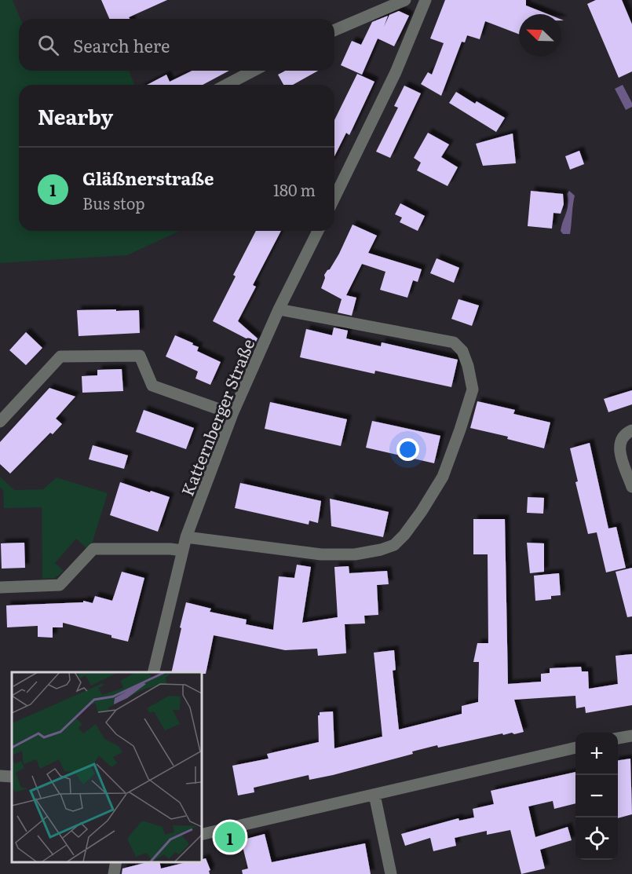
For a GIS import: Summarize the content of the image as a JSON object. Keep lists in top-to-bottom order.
{
  "streets": {
    "street": ["Katternberger Straße"]
  },
  "north": "top left",
  "page": {
    "search": "Search here",
    "heading": "Nearby",
    "list": [
      {
        "mark": "1",
        "name": "Gläßnerstraße",
        "note": "Bus stop",
        "value": "180 m"
      }
    ],
    "map_buttons": ["+", "−"],
    "pins": "1"
  }
}
